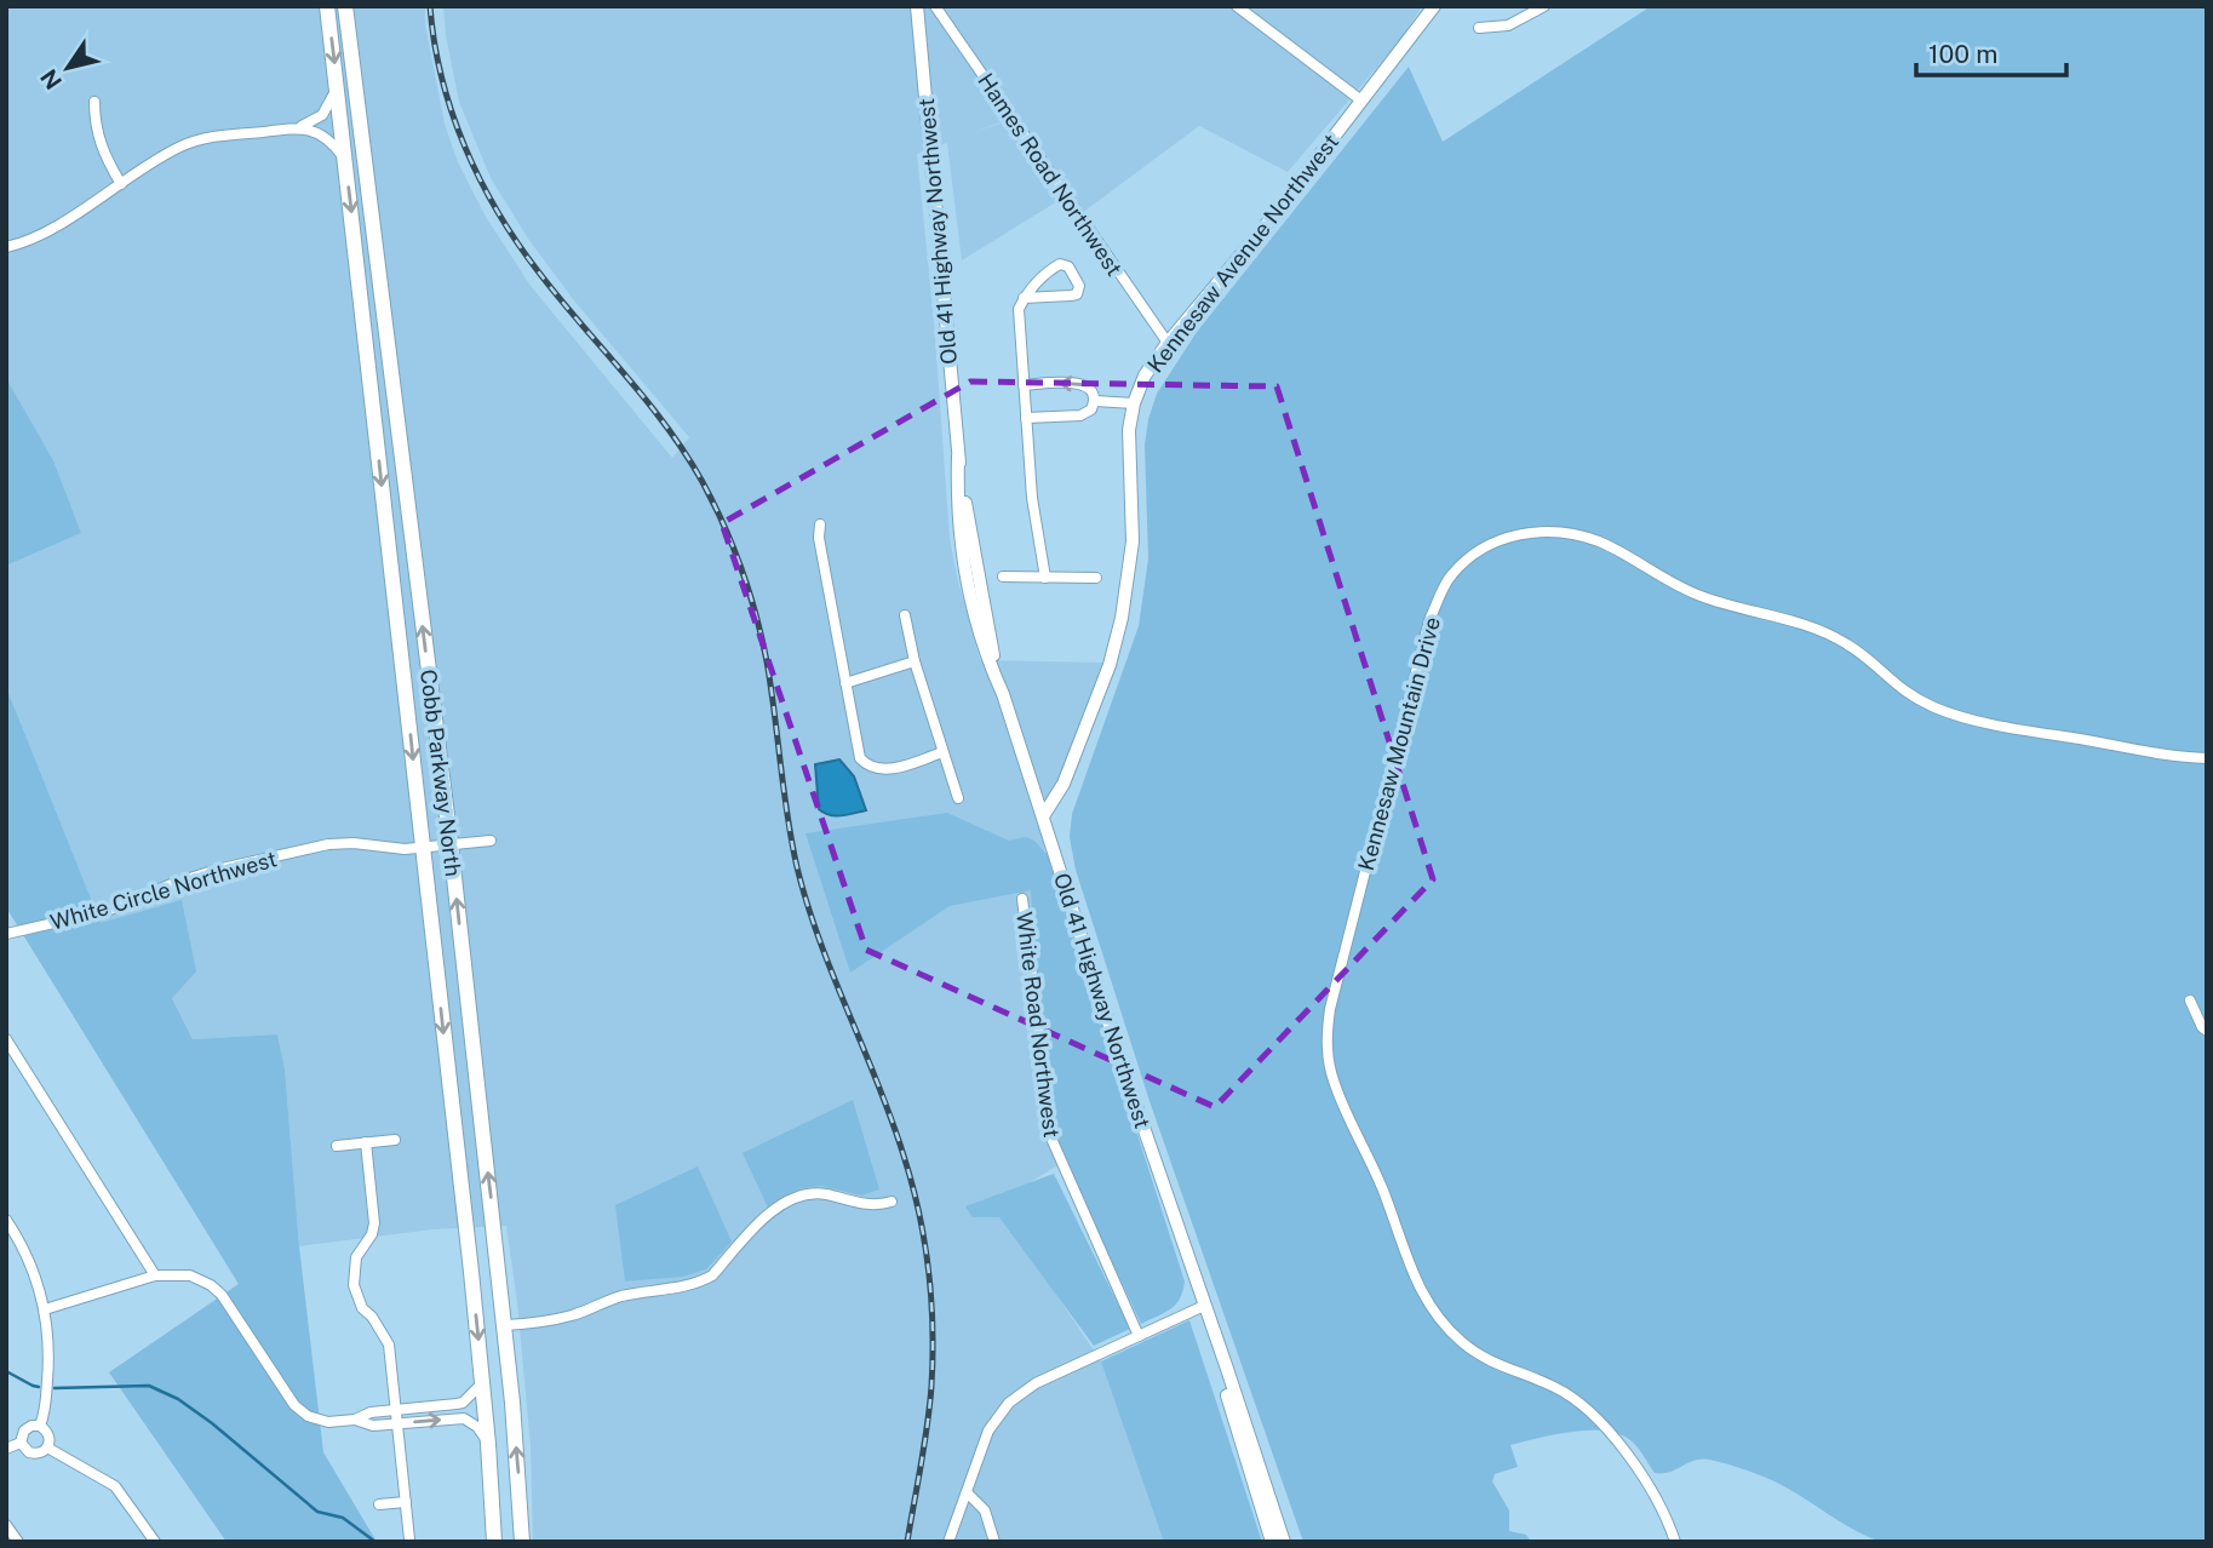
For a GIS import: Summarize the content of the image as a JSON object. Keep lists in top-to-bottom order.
{
  "streets": {
    "main road": ["Cobb Parkway North"],
    "street": [
      "Hames Road Northwest",
      "Old 41 Highway Northwest",
      "Kennesaw Avenue Northwest",
      "Kennesaw Mountain Drive",
      "White Circle Northwest",
      "White Road Northwest"
    ]
  },
  "crossings": [
    ["Hames Road Northwest", "Kennesaw Avenue Northwest"],
    ["Old 41 Highway Northwest", "Kennesaw Avenue Northwest"],
    ["Cobb Parkway North", "White Circle Northwest"]
  ],
  "scale_bar": "100 m",
  "north": "bottom left"
}
